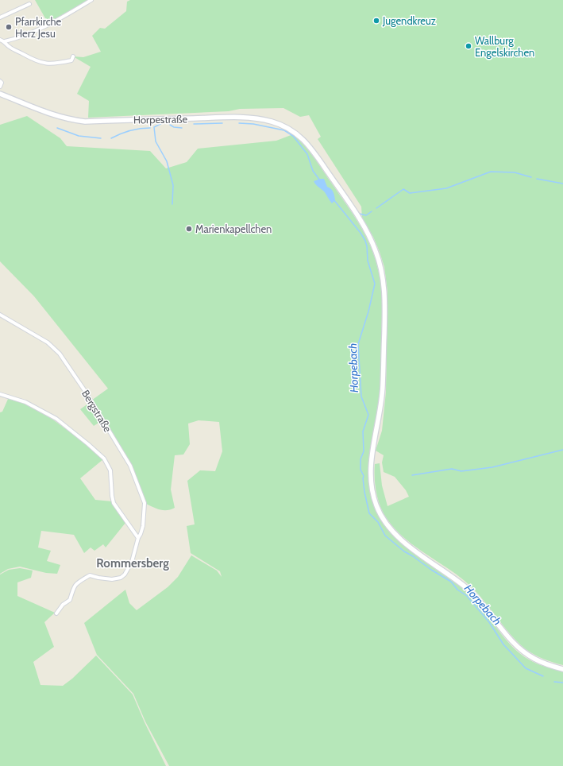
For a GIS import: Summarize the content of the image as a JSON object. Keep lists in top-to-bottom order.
{
  "streets": {
    "street": ["Horpestraße", "Bergstraße"]
  },
  "districts": ["Rommersberg"],
  "water": ["Horpebach"],
  "places": [
    "Jugendkreuz",
    "Pfarrkirche Herz Jesu",
    "Wallburg Engelskirchen",
    "Marienkapellchen"
  ]
}
